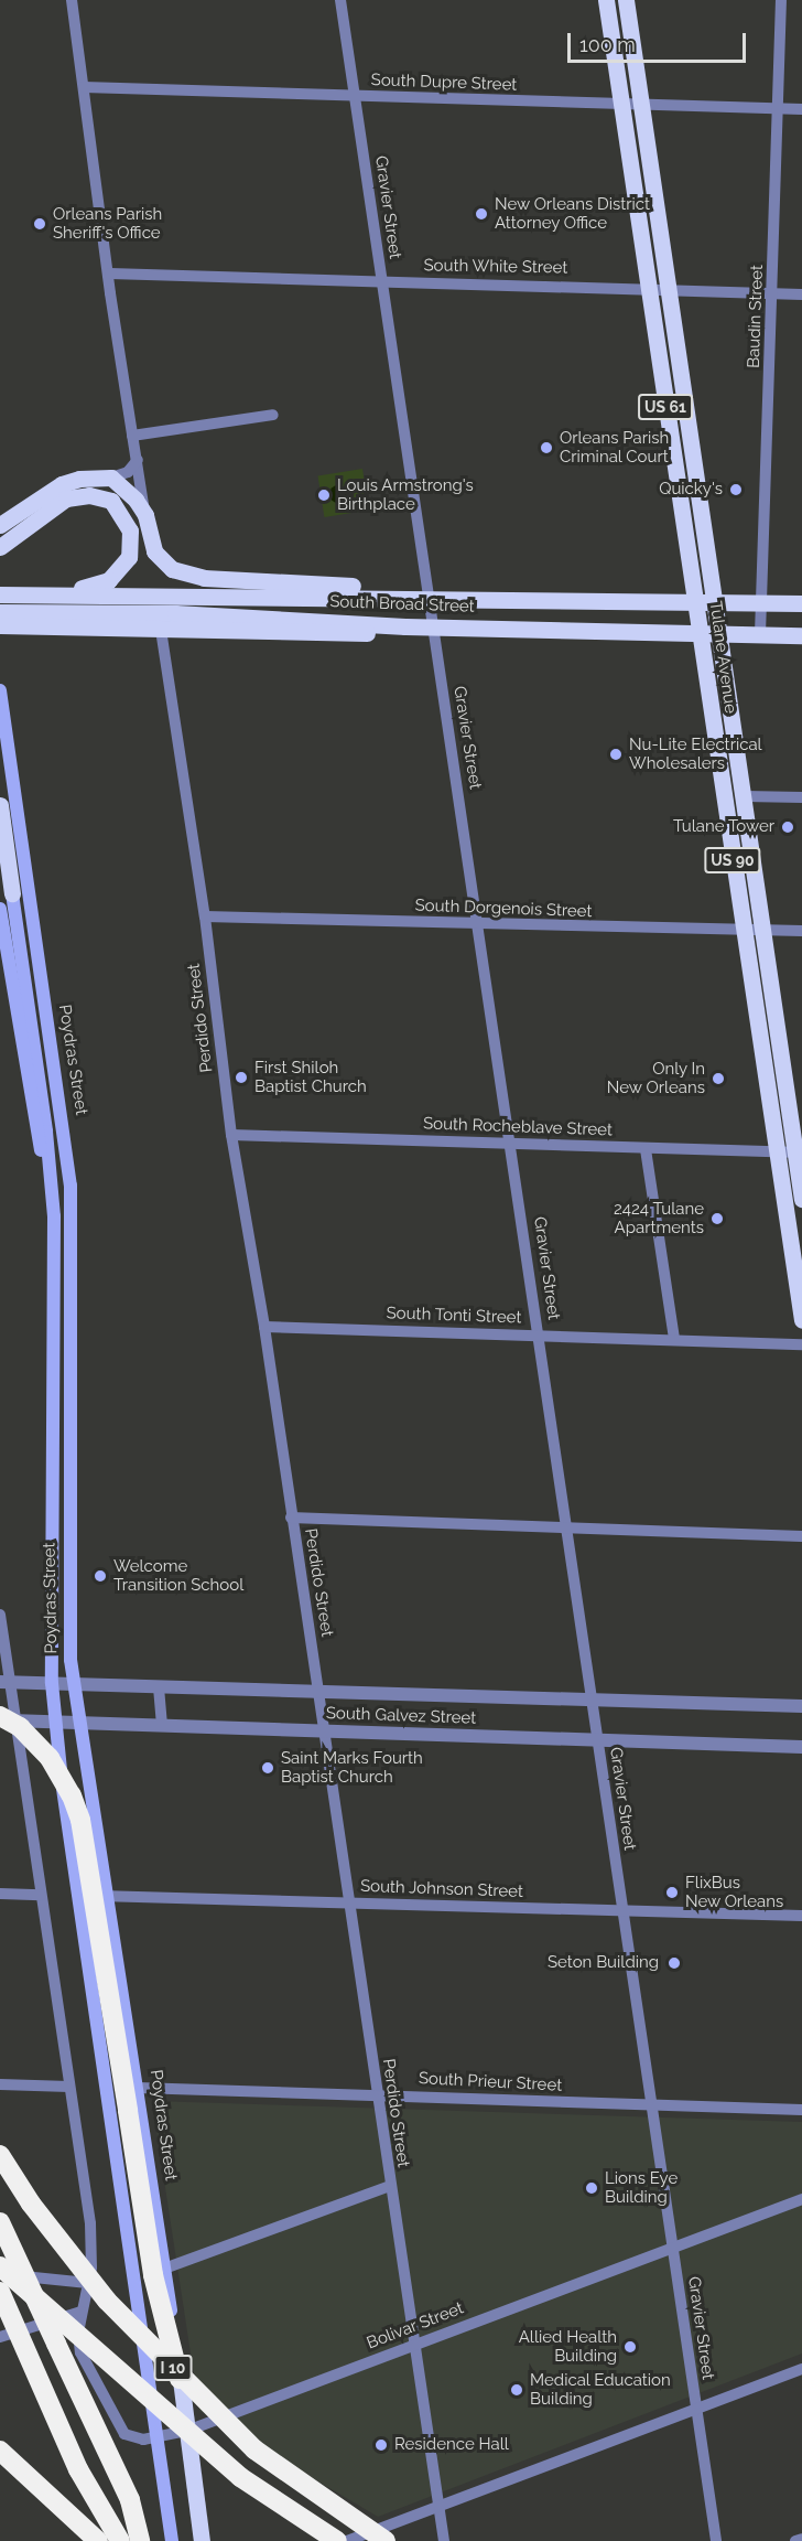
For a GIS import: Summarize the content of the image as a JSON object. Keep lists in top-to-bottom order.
{
  "streets": {
    "highway": ["I 10"],
    "main road": [
      "US 61",
      "South Broad Street",
      "Tulane Avenue",
      "US 90",
      "Poydras Street"
    ],
    "street": [
      "South Dupre Street",
      "Gravier Street",
      "South White Street",
      "Baudin Street",
      "South Dorgenois Street",
      "Perdido Street",
      "South Rocheblave Street",
      "South Tonti Street",
      "South Galvez Street",
      "South Johnson Street",
      "South Prieur Street",
      "Bolivar Street"
    ]
  },
  "crossings": [
    ["South Dupre Street", "Gravier Street"],
    ["South Dupre Street", "Baudin Street"],
    ["South Dupre Street", "Tulane Avenue"],
    ["Gravier Street", "South White Street"],
    ["Gravier Street", "South Broad Street"],
    ["Gravier Street", "South Dorgenois Street"],
    ["Gravier Street", "South Rocheblave Street"],
    ["Gravier Street", "South Tonti Street"],
    ["Gravier Street", "South Galvez Street"],
    ["Gravier Street", "South Johnson Street"],
    ["Gravier Street", "South Prieur Street"],
    ["Gravier Street", "Bolivar Street"],
    ["South White Street", "Baudin Street"],
    ["South White Street", "Tulane Avenue"],
    ["Baudin Street", "South Broad Street"],
    ["South Broad Street", "Tulane Avenue"],
    ["Tulane Avenue", "South Dorgenois Street"],
    ["Tulane Avenue", "South Rocheblave Street"],
    ["South Dorgenois Street", "Perdido Street"],
    ["Perdido Street", "South Rocheblave Street"],
    ["Perdido Street", "South Tonti Street"],
    ["Perdido Street", "South Galvez Street"],
    ["Perdido Street", "South Johnson Street"],
    ["Perdido Street", "South Prieur Street"],
    ["Perdido Street", "Bolivar Street"],
    ["Poydras Street", "South Galvez Street"],
    ["Poydras Street", "South Johnson Street"],
    ["Poydras Street", "South Prieur Street"],
    ["Poydras Street", "Bolivar Street"]
  ],
  "places": [
    "New Orleans District Attorney Office",
    "Orleans Parish Sheriff's Office",
    "Orleans Parish Criminal Court",
    "Quicky's",
    "Louis Armstrong's Birthplace",
    "Nu-Lite Electrical Wholesalers",
    "Tulane Tower",
    "First Shiloh Baptist Church",
    "Only In New Orleans",
    "2424 Tulane Apartments",
    "Welcome Transition School",
    "Saint Marks Fourth Baptist Church",
    "FlixBus New Orleans",
    "Seton Building",
    "Lions Eye Building",
    "Allied Health Building",
    "Medical Education Building",
    "Residence Hall"
  ],
  "scale_bar": "100 m"
}
